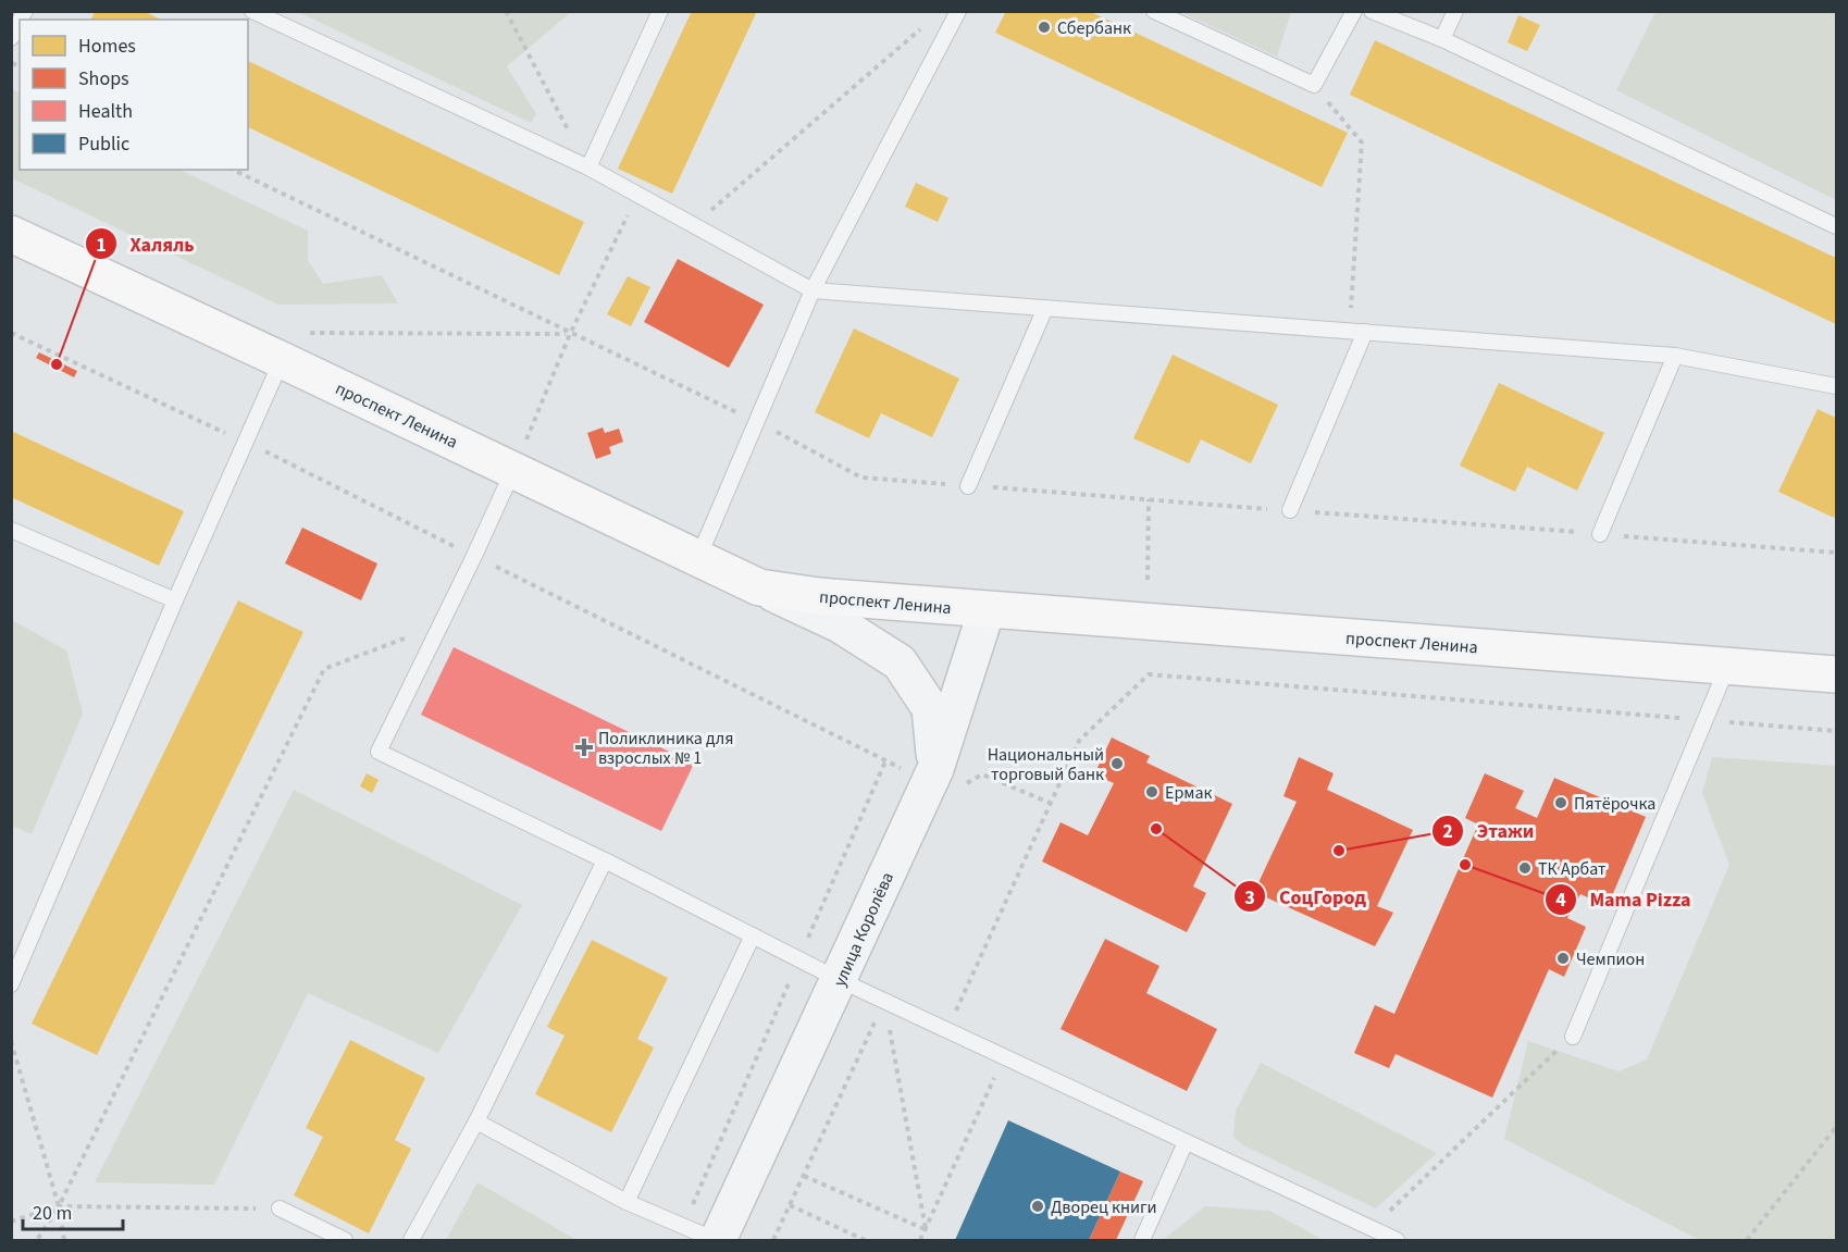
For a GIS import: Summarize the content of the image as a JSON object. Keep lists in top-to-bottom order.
{
  "streets": {
    "main road": ["проспект Ленина"],
    "street": ["улица Королёва"]
  },
  "crossings": [
    ["проспект Ленина", "улица Королёва"]
  ],
  "places": {
    "other": [
      "Сбербанк",
      "Халяль",
      "Национальный торговый банк",
      "Ермак",
      "Пятёрочка",
      "СоцГород",
      "Этажи",
      "Mama Pizza",
      "ТК Арбат",
      "Чемпион",
      "Дворец книги"
    ],
    "health": ["Поликлиника для взрослых № 1"]
  },
  "legend": [
    "Homes",
    "Shops",
    "Health",
    "Public"
  ],
  "scale_bar": "20 m"
}
